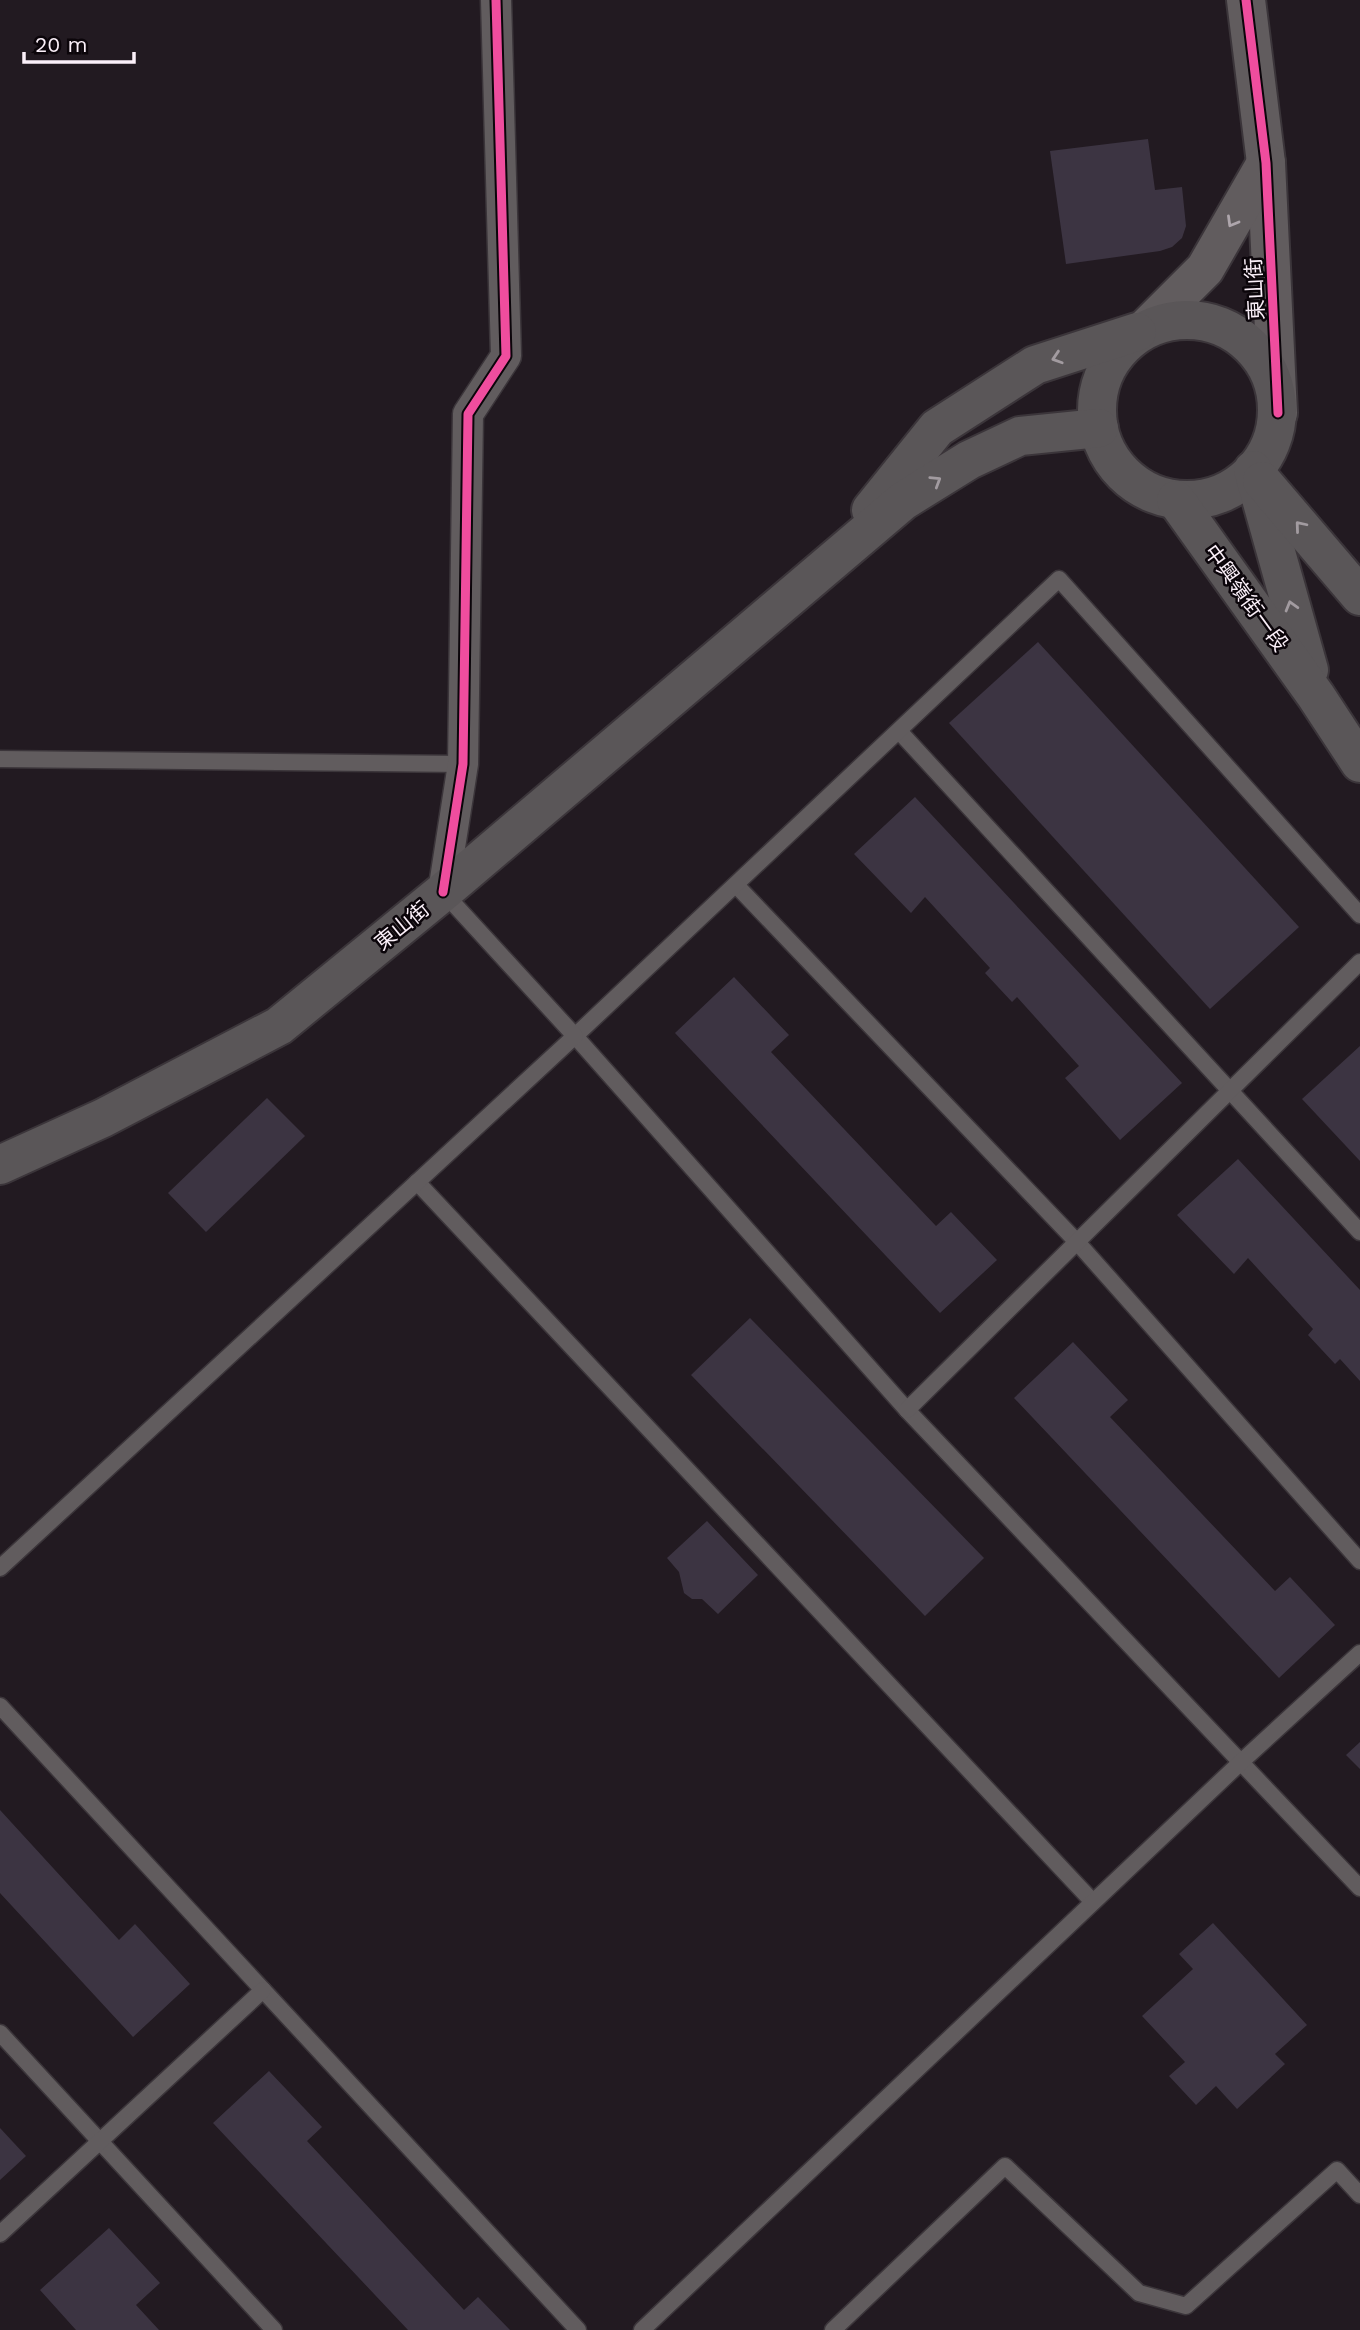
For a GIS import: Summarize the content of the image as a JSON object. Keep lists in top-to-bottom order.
{
  "streets": {
    "main road": ["東山街", "中興嶺街一段"]
  },
  "crossings": [
    ["東山街", "中興嶺街一段"]
  ],
  "scale_bar": "20 m"
}
